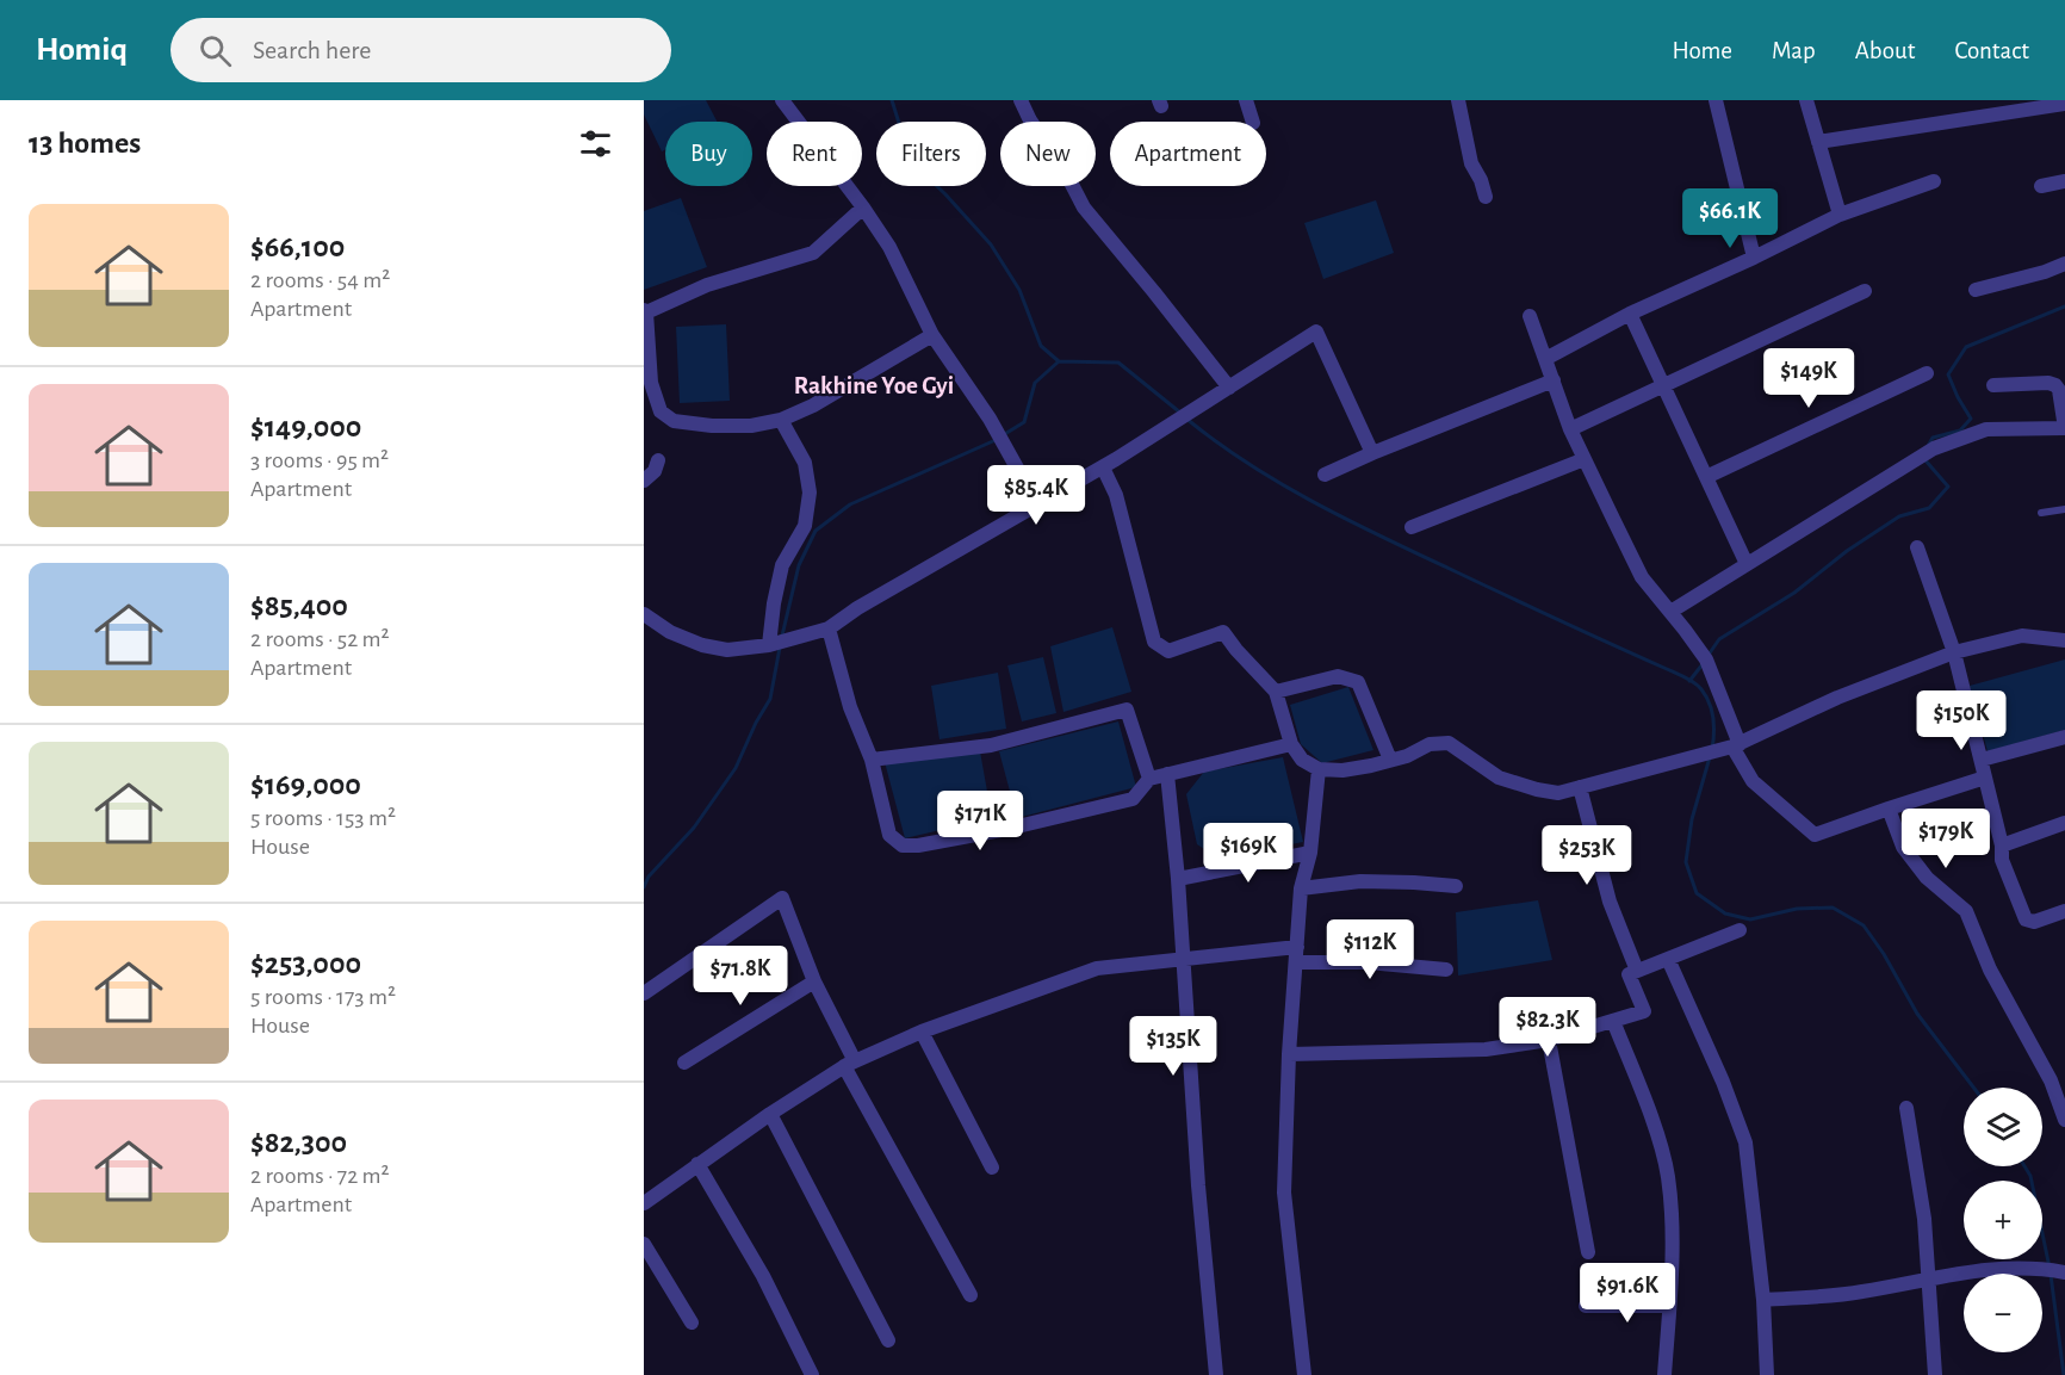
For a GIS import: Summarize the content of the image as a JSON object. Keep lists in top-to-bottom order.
{
  "districts": ["Rakhine Yoe Gyi"],
  "page": {
    "header": "Homiq",
    "search": "Search here",
    "nav": [
      "Home",
      "Map",
      "About",
      "Contact"
    ],
    "heading": "13 homes",
    "chip": [
      "Buy",
      "Rent",
      "Filters",
      "New",
      "Apartment"
    ],
    "list": [
      {
        "name": "$66,100",
        "note": "2 rooms · 54 m² · Apartment"
      },
      {
        "name": "$149,000",
        "note": "3 rooms · 95 m² · Apartment"
      },
      {
        "name": "$85,400",
        "note": "2 rooms · 52 m² · Apartment"
      },
      {
        "name": "$169,000",
        "note": "5 rooms · 153 m² · House"
      },
      {
        "name": "$253,000",
        "note": "5 rooms · 173 m² · House"
      },
      {
        "name": "$82,300",
        "note": "2 rooms · 72 m² · Apartment"
      }
    ],
    "price": [
      "$66.1K",
      "$149K",
      "$85.4K",
      "$150K",
      "$171K",
      "$179K",
      "$169K",
      "$253K",
      "$112K",
      "$71.8K",
      "$82.3K",
      "$135K",
      "$91.6K"
    ],
    "map_buttons": ["+", "−"]
  }
}
